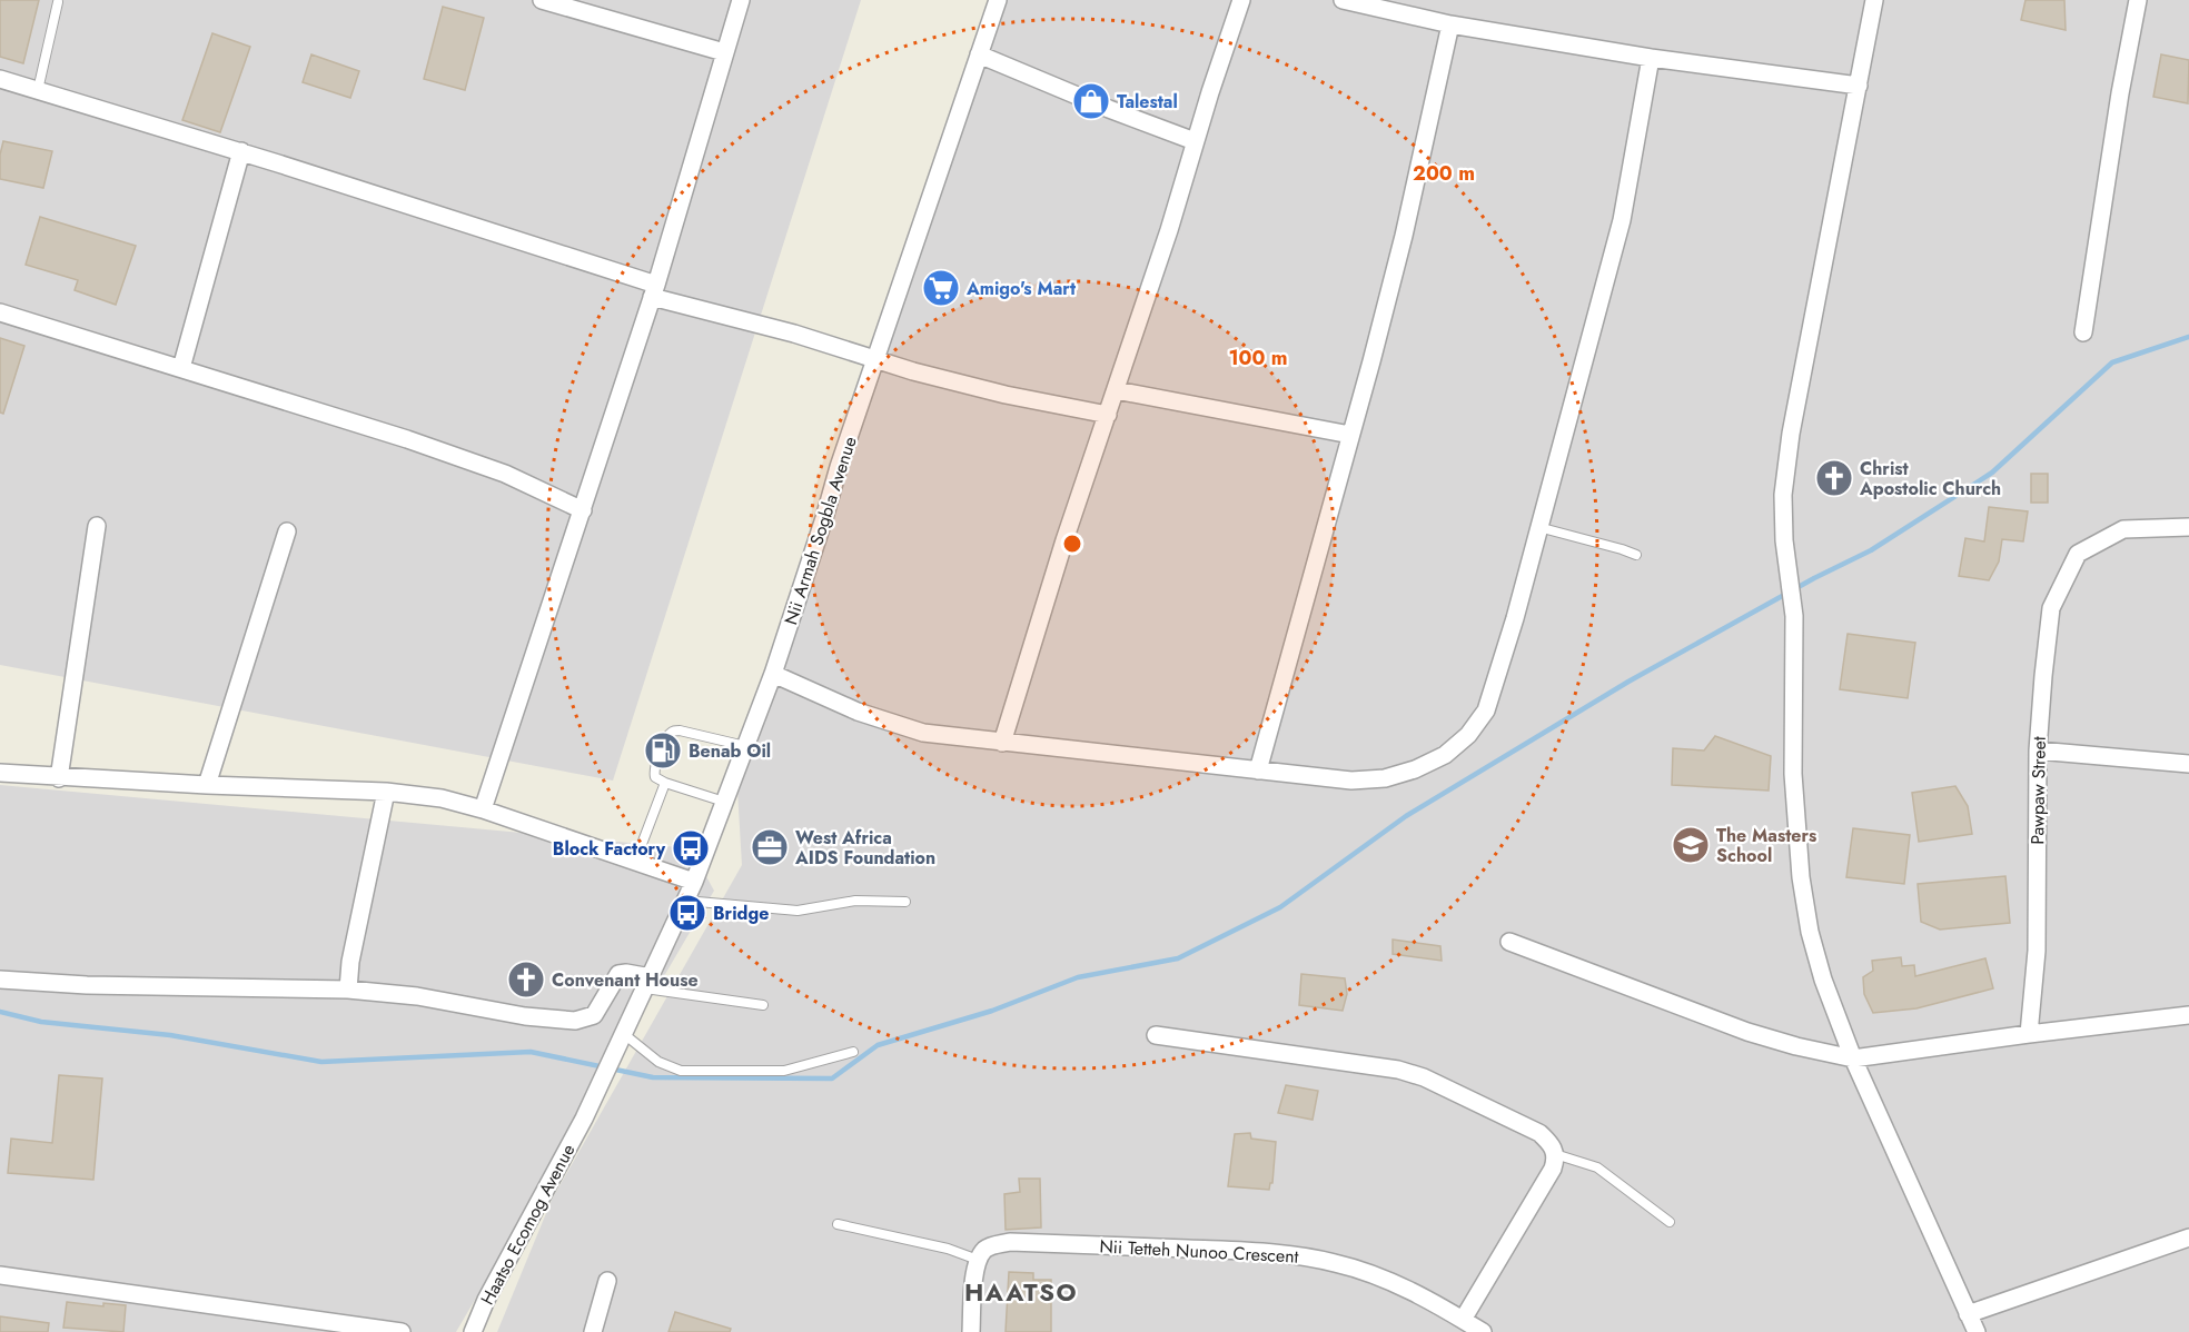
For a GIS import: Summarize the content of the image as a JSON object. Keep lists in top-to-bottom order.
{
  "streets": {
    "street": [
      "Nii Armah Sogbla Avenue",
      "Pawpaw Street",
      "Haatso Ecomog Avenue",
      "Nii Tetteh Nunoo Crescent"
    ]
  },
  "crossings": [
    ["Nii Armah Sogbla Avenue", "Haatso Ecomog Avenue"]
  ],
  "districts": ["HAATSO"],
  "places": {
    "shop": ["Talestal"],
    "supermarket": ["Amigo's Mart"],
    "church": ["Christ Apostolic Church", "Convenant House"],
    "fuel station": ["Benab Oil"],
    "school or university": ["The Masters School"],
    "office": ["West Africa AIDS Foundation"],
    "bus stop": ["Block Factory", "Bridge"]
  },
  "rings": ["200 m", "100 m"]
}
